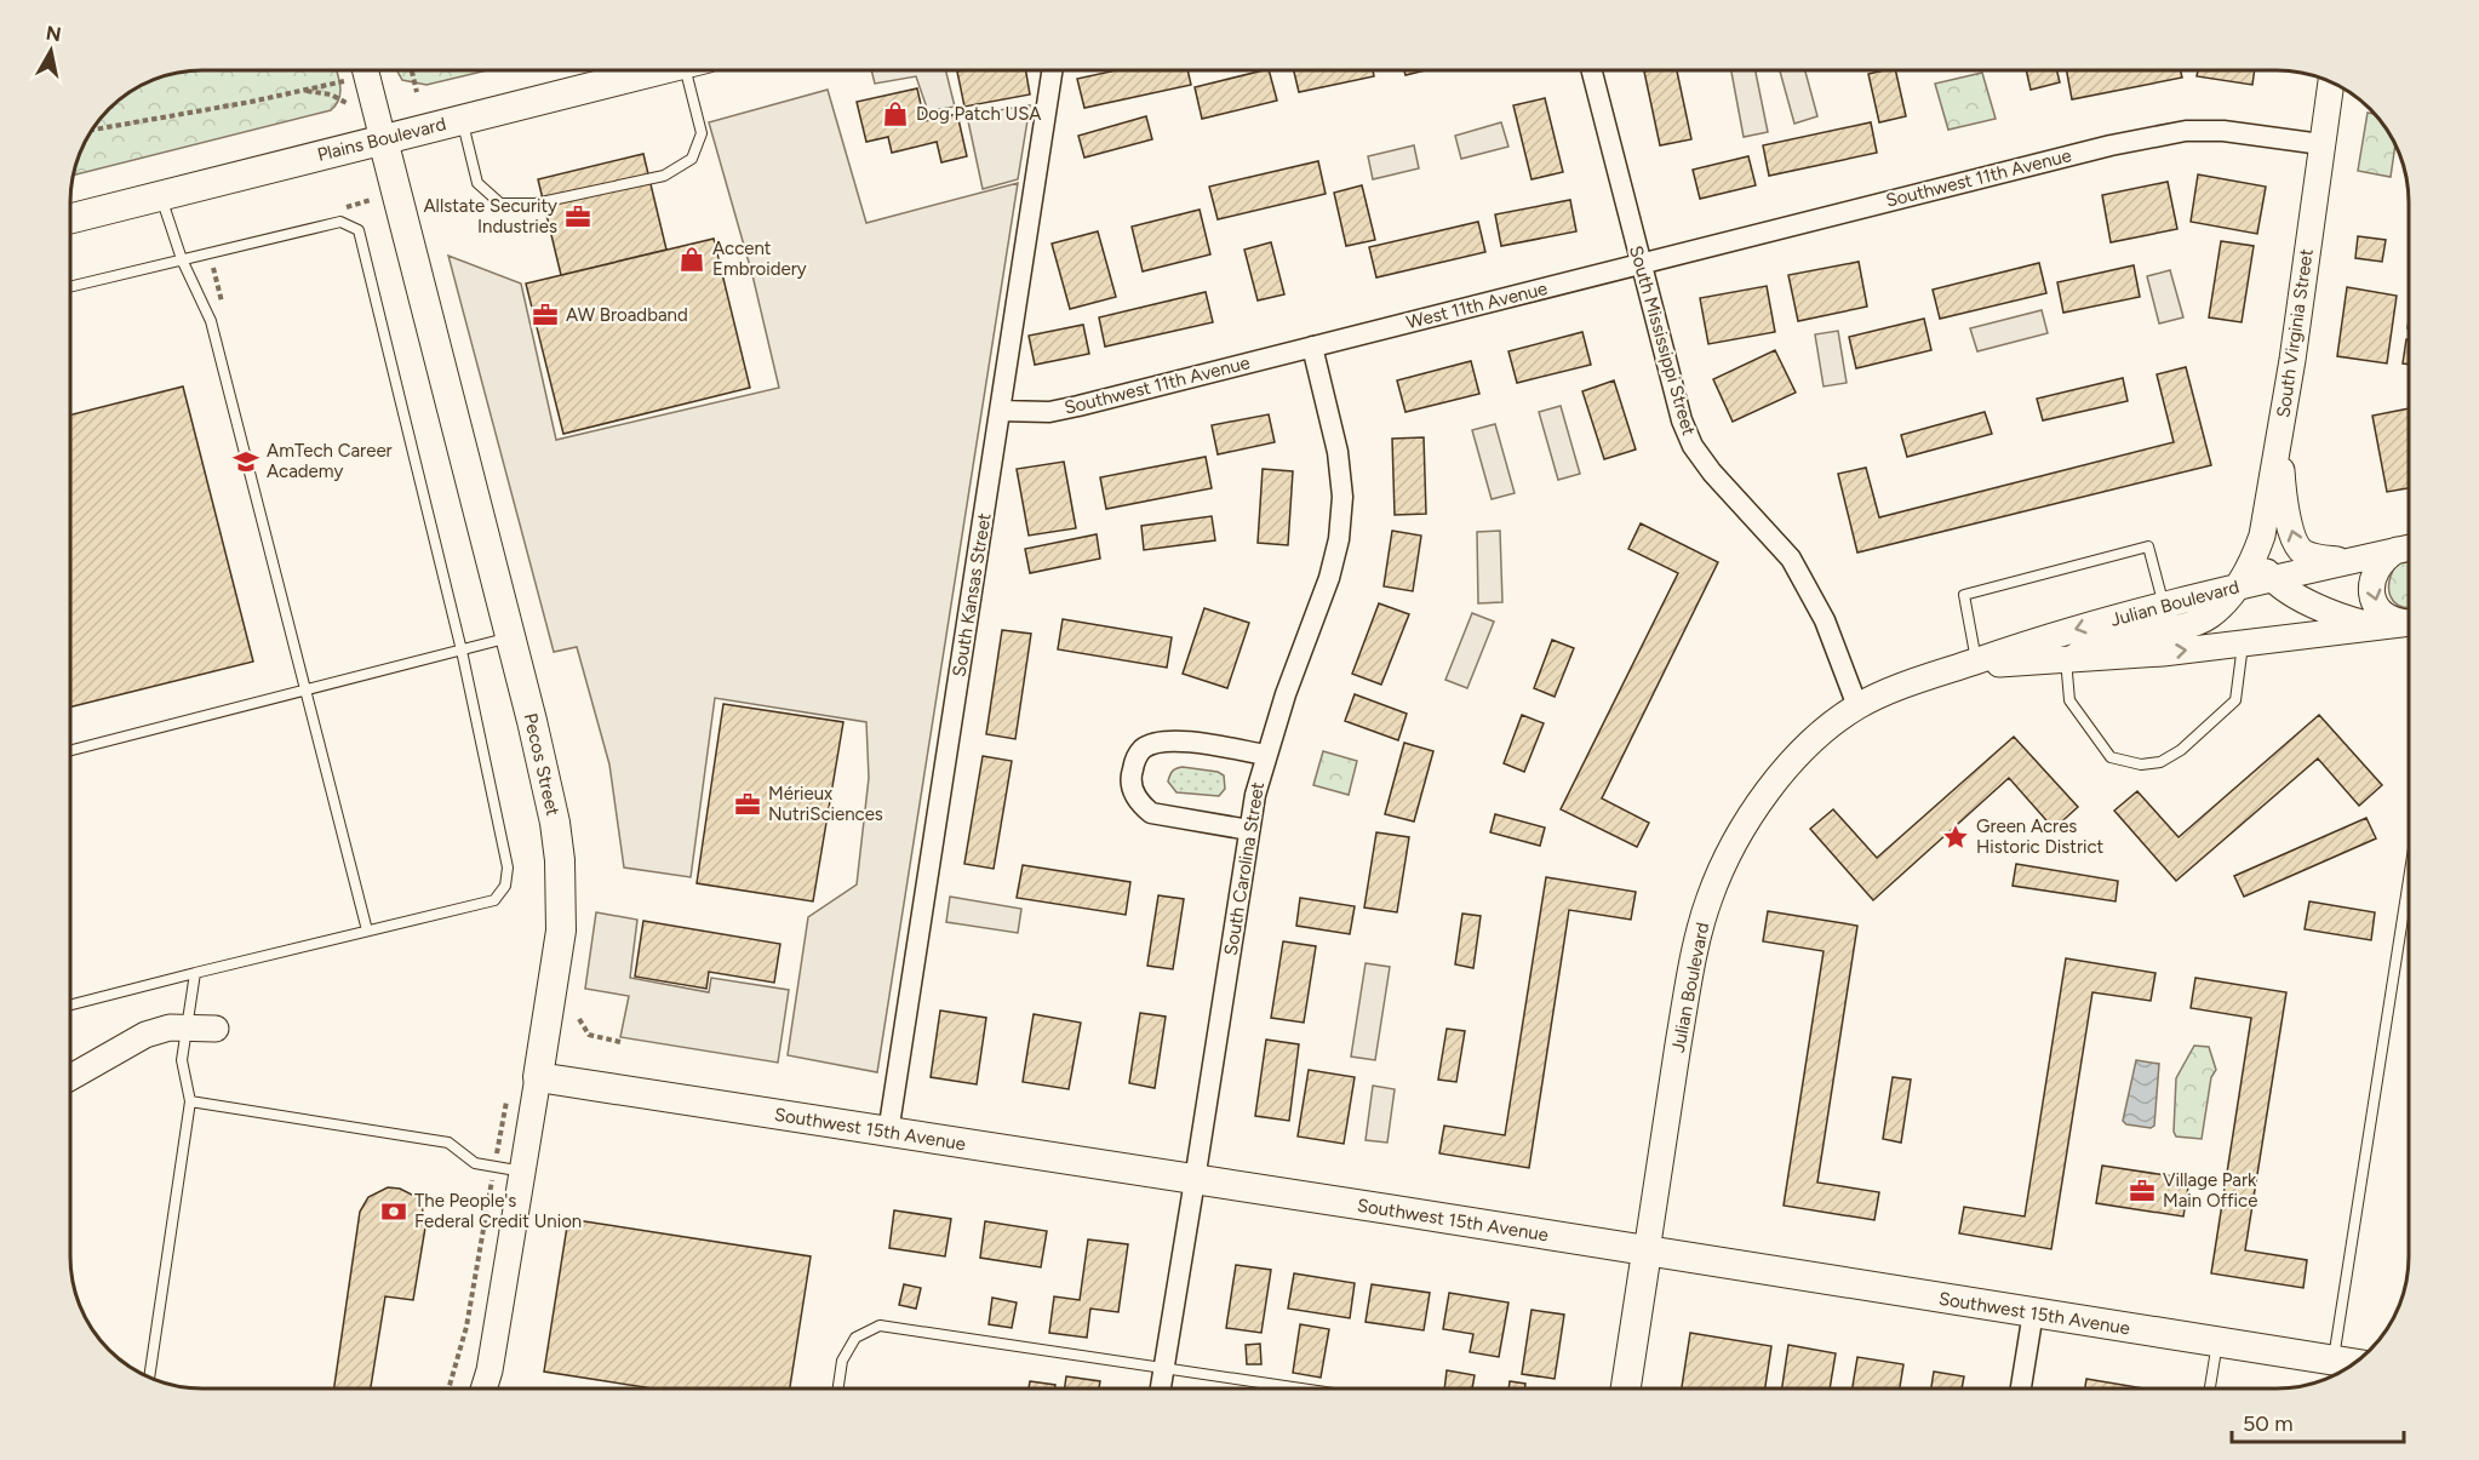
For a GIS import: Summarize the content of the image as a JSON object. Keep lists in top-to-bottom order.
{
  "streets": {
    "main road": [
      "Plains Boulevard",
      "Julian Boulevard",
      "Pecos Street",
      "Southwest 15th Avenue"
    ],
    "street": [
      "Southwest 11th Avenue",
      "West 11th Avenue",
      "South Virginia Street",
      "South Mississippi Street",
      "South Kansas Street",
      "South Carolina Street"
    ]
  },
  "crossings": [
    ["Plains Boulevard", "Pecos Street"],
    ["Southwest 11th Avenue", "West 11th Avenue"],
    ["Southwest 11th Avenue", "South Virginia Street"],
    ["Southwest 11th Avenue", "South Mississippi Street"],
    ["Southwest 11th Avenue", "South Kansas Street"],
    ["Southwest 11th Avenue", "South Carolina Street"],
    ["West 11th Avenue", "South Mississippi Street"],
    ["West 11th Avenue", "South Carolina Street"],
    ["South Virginia Street", "Julian Boulevard"],
    ["South Mississippi Street", "Julian Boulevard"],
    ["South Kansas Street", "Southwest 15th Avenue"],
    ["Julian Boulevard", "Southwest 15th Avenue"],
    ["Pecos Street", "Southwest 15th Avenue"],
    ["South Carolina Street", "Southwest 15th Avenue"]
  ],
  "places": {
    "shop": ["Dog Patch USA", "Accent Embroidery"],
    "office": [
      "Allstate Security Industries",
      "AW Broadband",
      "Mérieux NutriSciences",
      "Village Park Main Office"
    ],
    "school or university": ["AmTech Career Academy"],
    "place": ["Green Acres Historic District"],
    "bank": ["The People's Federal Credit Union"]
  },
  "scale_bar": "50 m",
  "north": "top"
}
